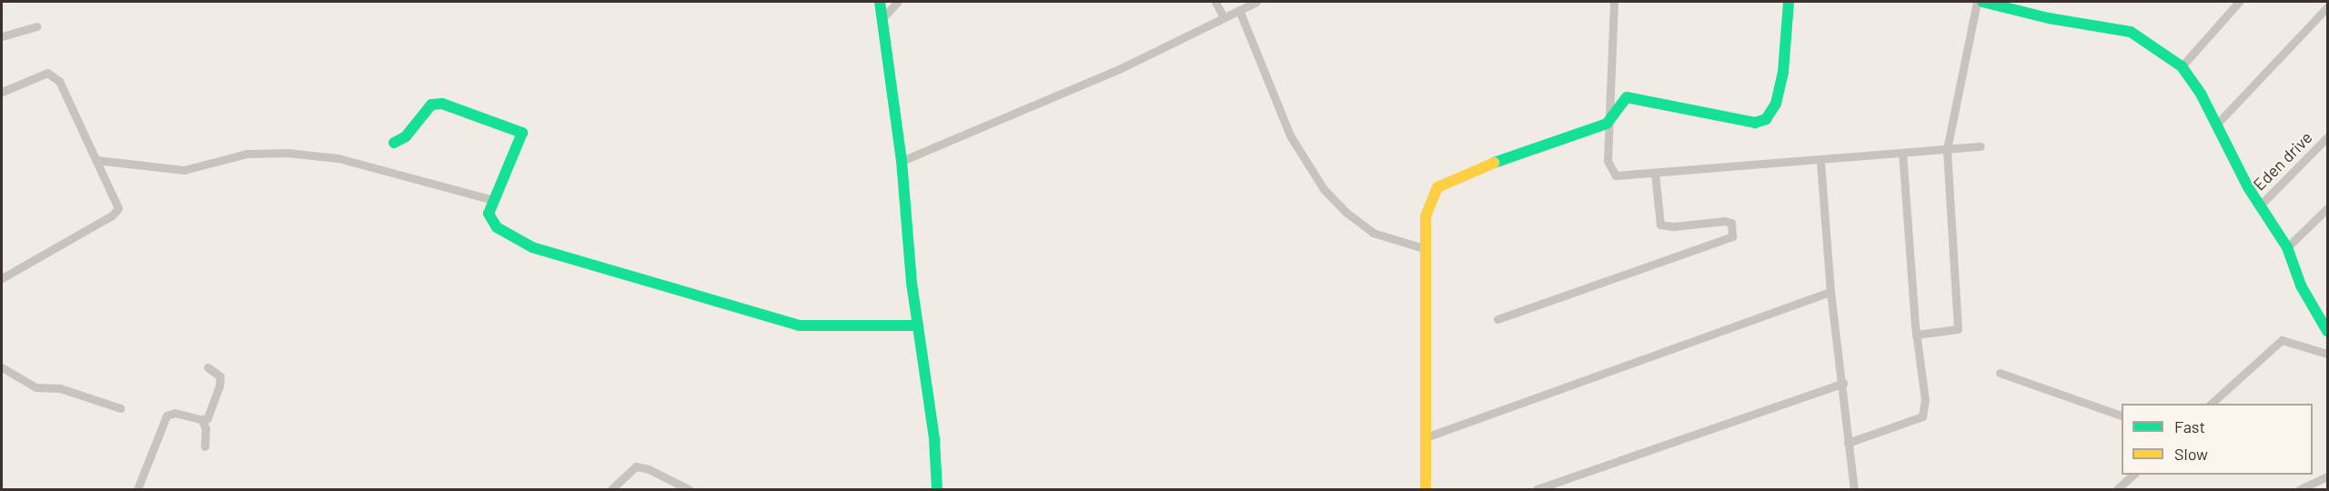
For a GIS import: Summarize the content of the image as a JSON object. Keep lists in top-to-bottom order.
{
  "streets": {
    "street": ["Eden drive"]
  },
  "legend": ["Fast", "Slow"]
}
